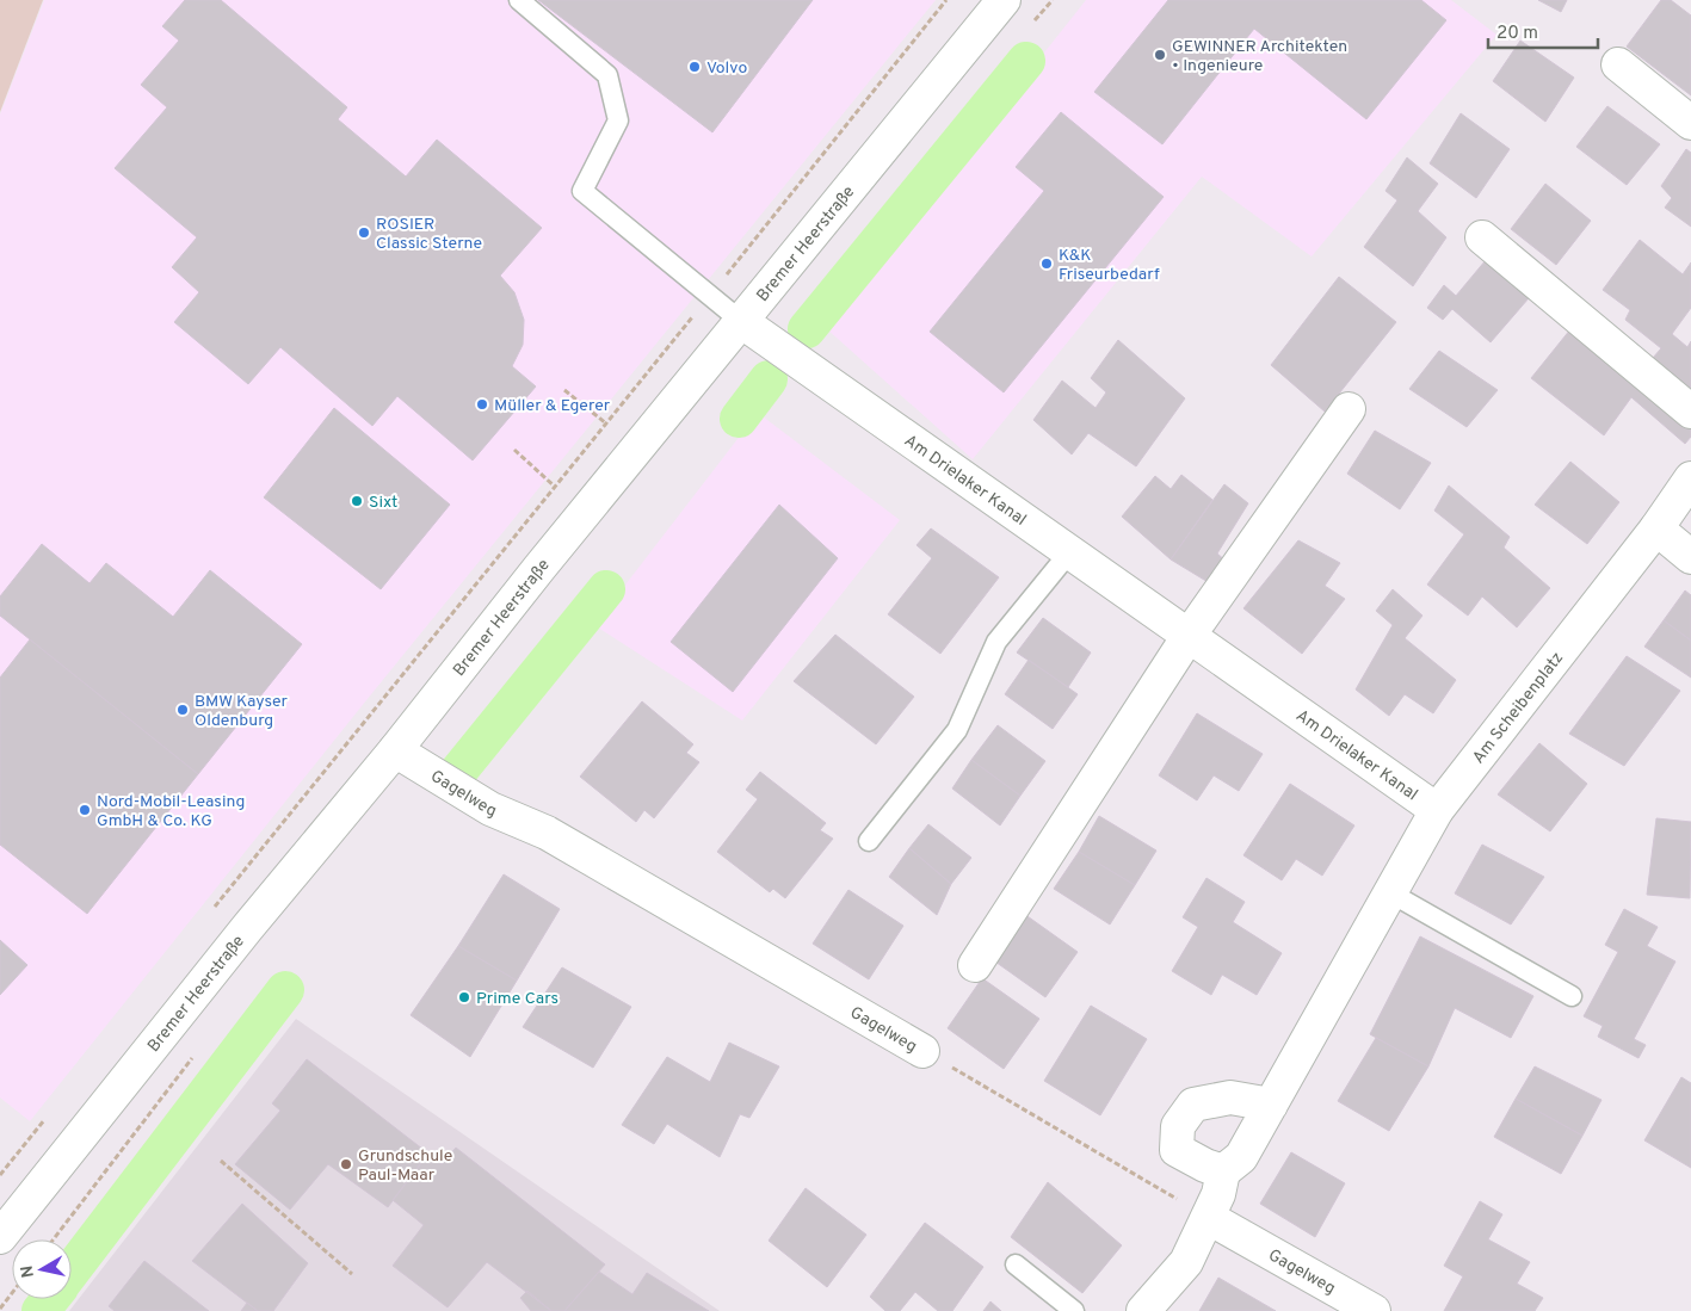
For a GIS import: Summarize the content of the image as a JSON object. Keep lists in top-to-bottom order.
{
  "streets": {
    "street": [
      "Bremer Heerstraße",
      "Am Drielaker Kanal",
      "Am Scheibenplatz",
      "Gagelweg"
    ]
  },
  "crossings": [
    ["Bremer Heerstraße", "Am Drielaker Kanal"],
    ["Bremer Heerstraße", "Gagelweg"],
    ["Am Drielaker Kanal", "Am Scheibenplatz"]
  ],
  "places": [
    "GEWINNER Architekten • Ingenieure",
    "Volvo",
    "ROSIER Classic Sterne",
    "K&K Friseurbedarf",
    "Müller & Egerer",
    "Sixt",
    "BMW Kayser Oldenburg",
    "Nord-Mobil-Leasing GmbH & Co. KG",
    "Prime Cars",
    "Grundschule Paul-Maar"
  ],
  "scale_bar": "20 m",
  "north": "left"
}
